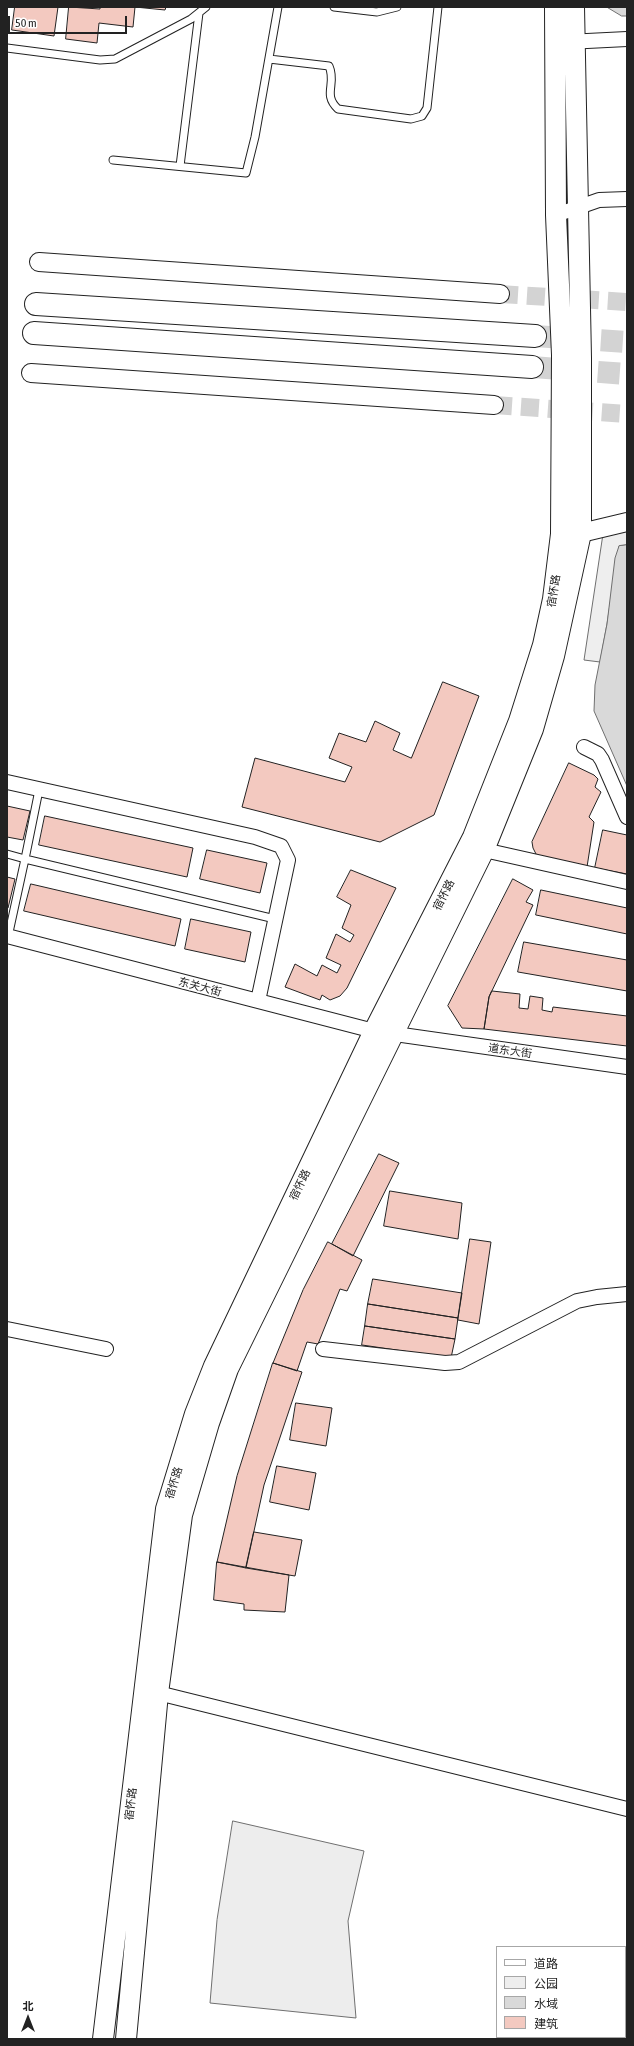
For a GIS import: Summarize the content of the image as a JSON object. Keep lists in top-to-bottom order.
{
  "streets": {
    "main road": ["宿怀路"],
    "street": ["东关大街", "道东大街"]
  },
  "crossings": [
    ["宿怀路", "东关大街"],
    ["宿怀路", "道东大街"],
    ["东关大街", "道东大街"]
  ],
  "legend": [
    "道路",
    "公园",
    "水域",
    "建筑"
  ],
  "scale_bar": "50 m",
  "north": "top"
}
